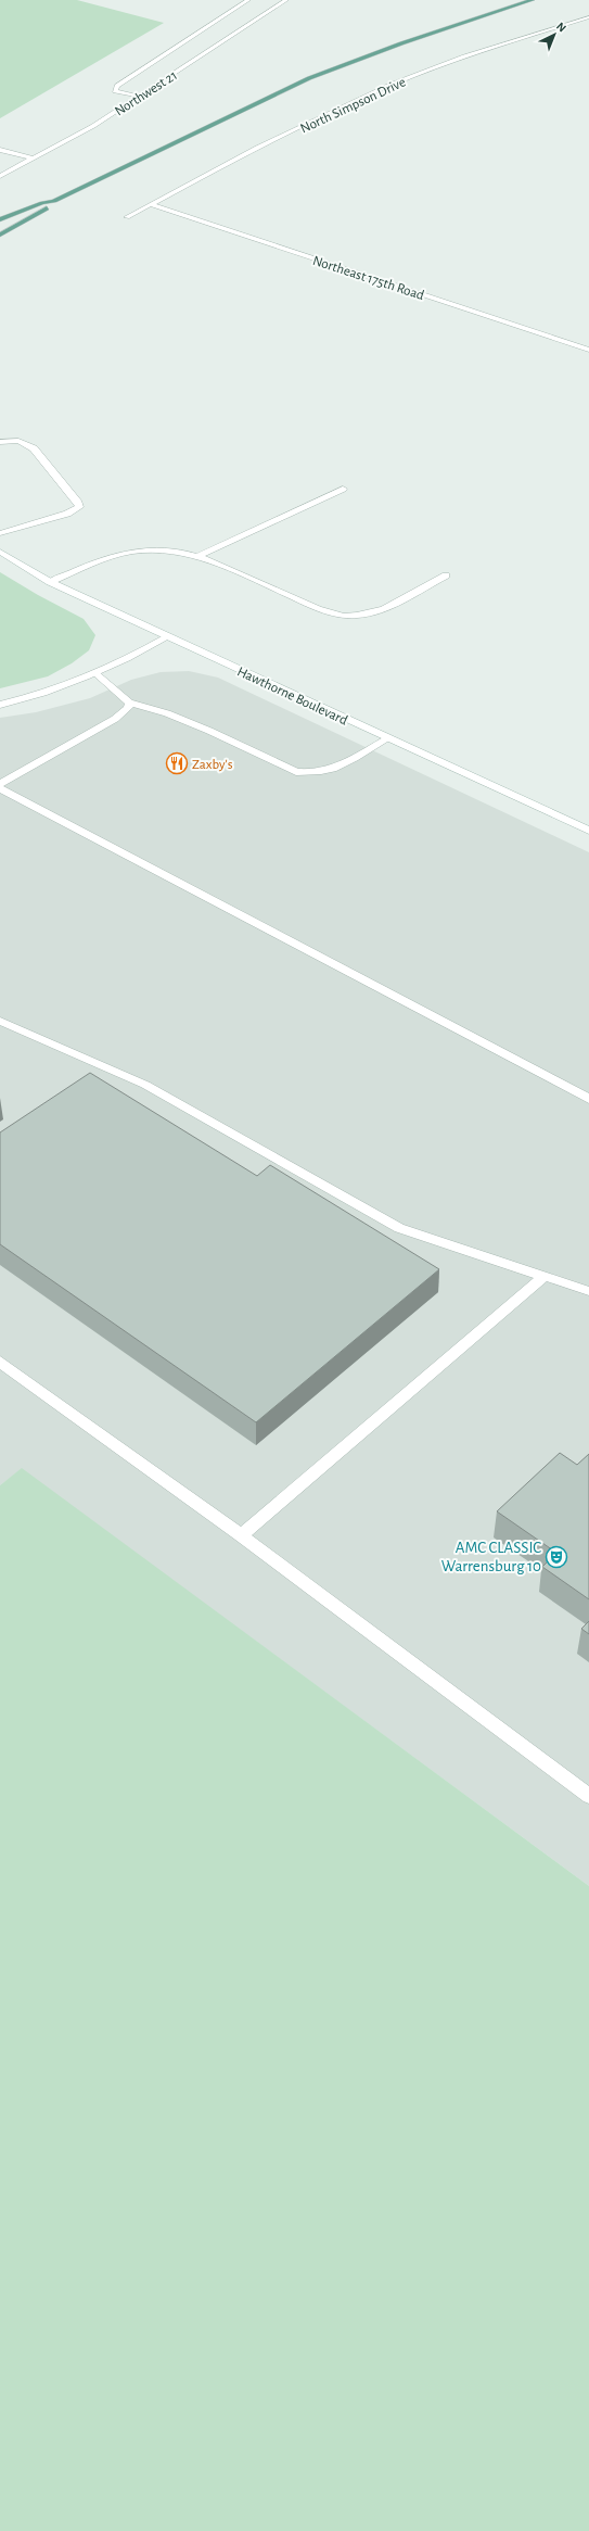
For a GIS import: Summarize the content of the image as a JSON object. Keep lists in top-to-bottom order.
{
  "streets": {
    "street": [
      "Northwest 21",
      "North Simpson Drive",
      "Northeast 175th Road",
      "Hawthorne Boulevard"
    ]
  },
  "crossings": [
    ["North Simpson Drive", "Northeast 175th Road"]
  ],
  "places": {
    "restaurant": ["Zaxby's"],
    "theatre": ["AMC CLASSIC Warrensburg 10"]
  },
  "north": "top right"
}
